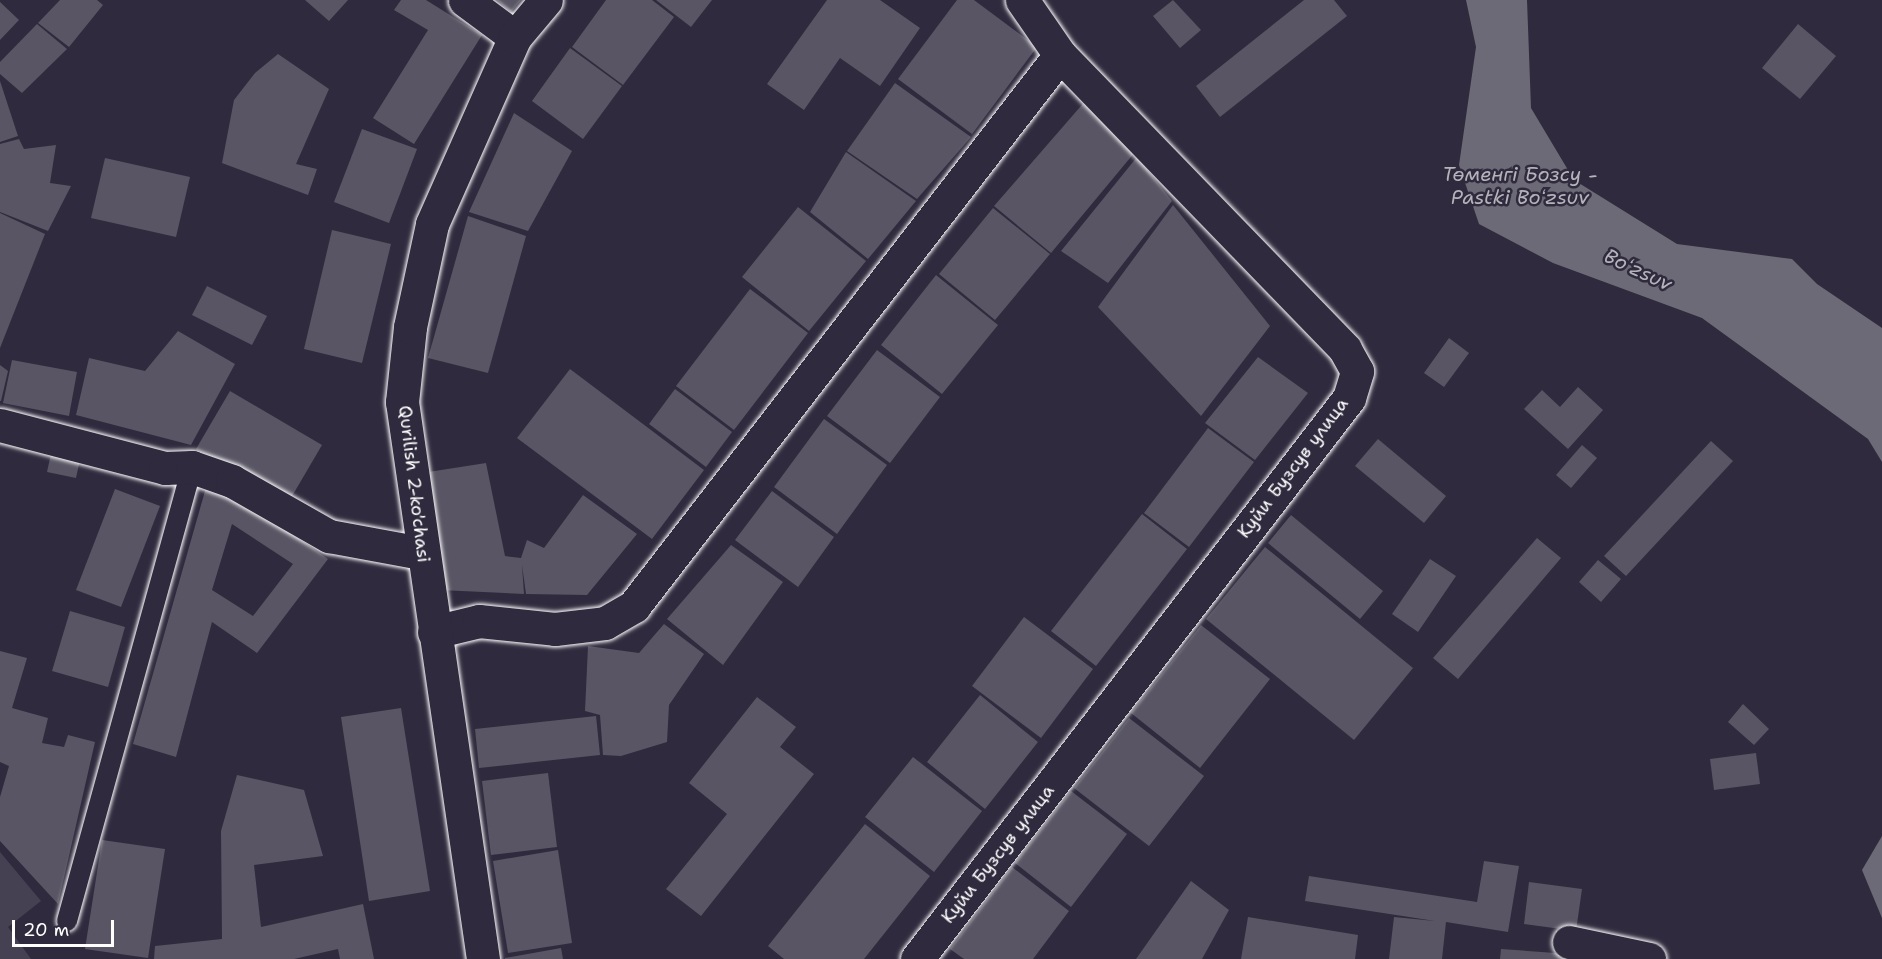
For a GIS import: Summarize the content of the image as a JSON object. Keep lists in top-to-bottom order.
{
  "streets": {
    "street": ["Куйи Бузсув улица", "Qurilish 2-ko'chasi"]
  },
  "water": ["Төменгі Бозсу - Pastki Boʻzsuv", "Boʻzsuv"],
  "scale_bar": "20 m"
}
